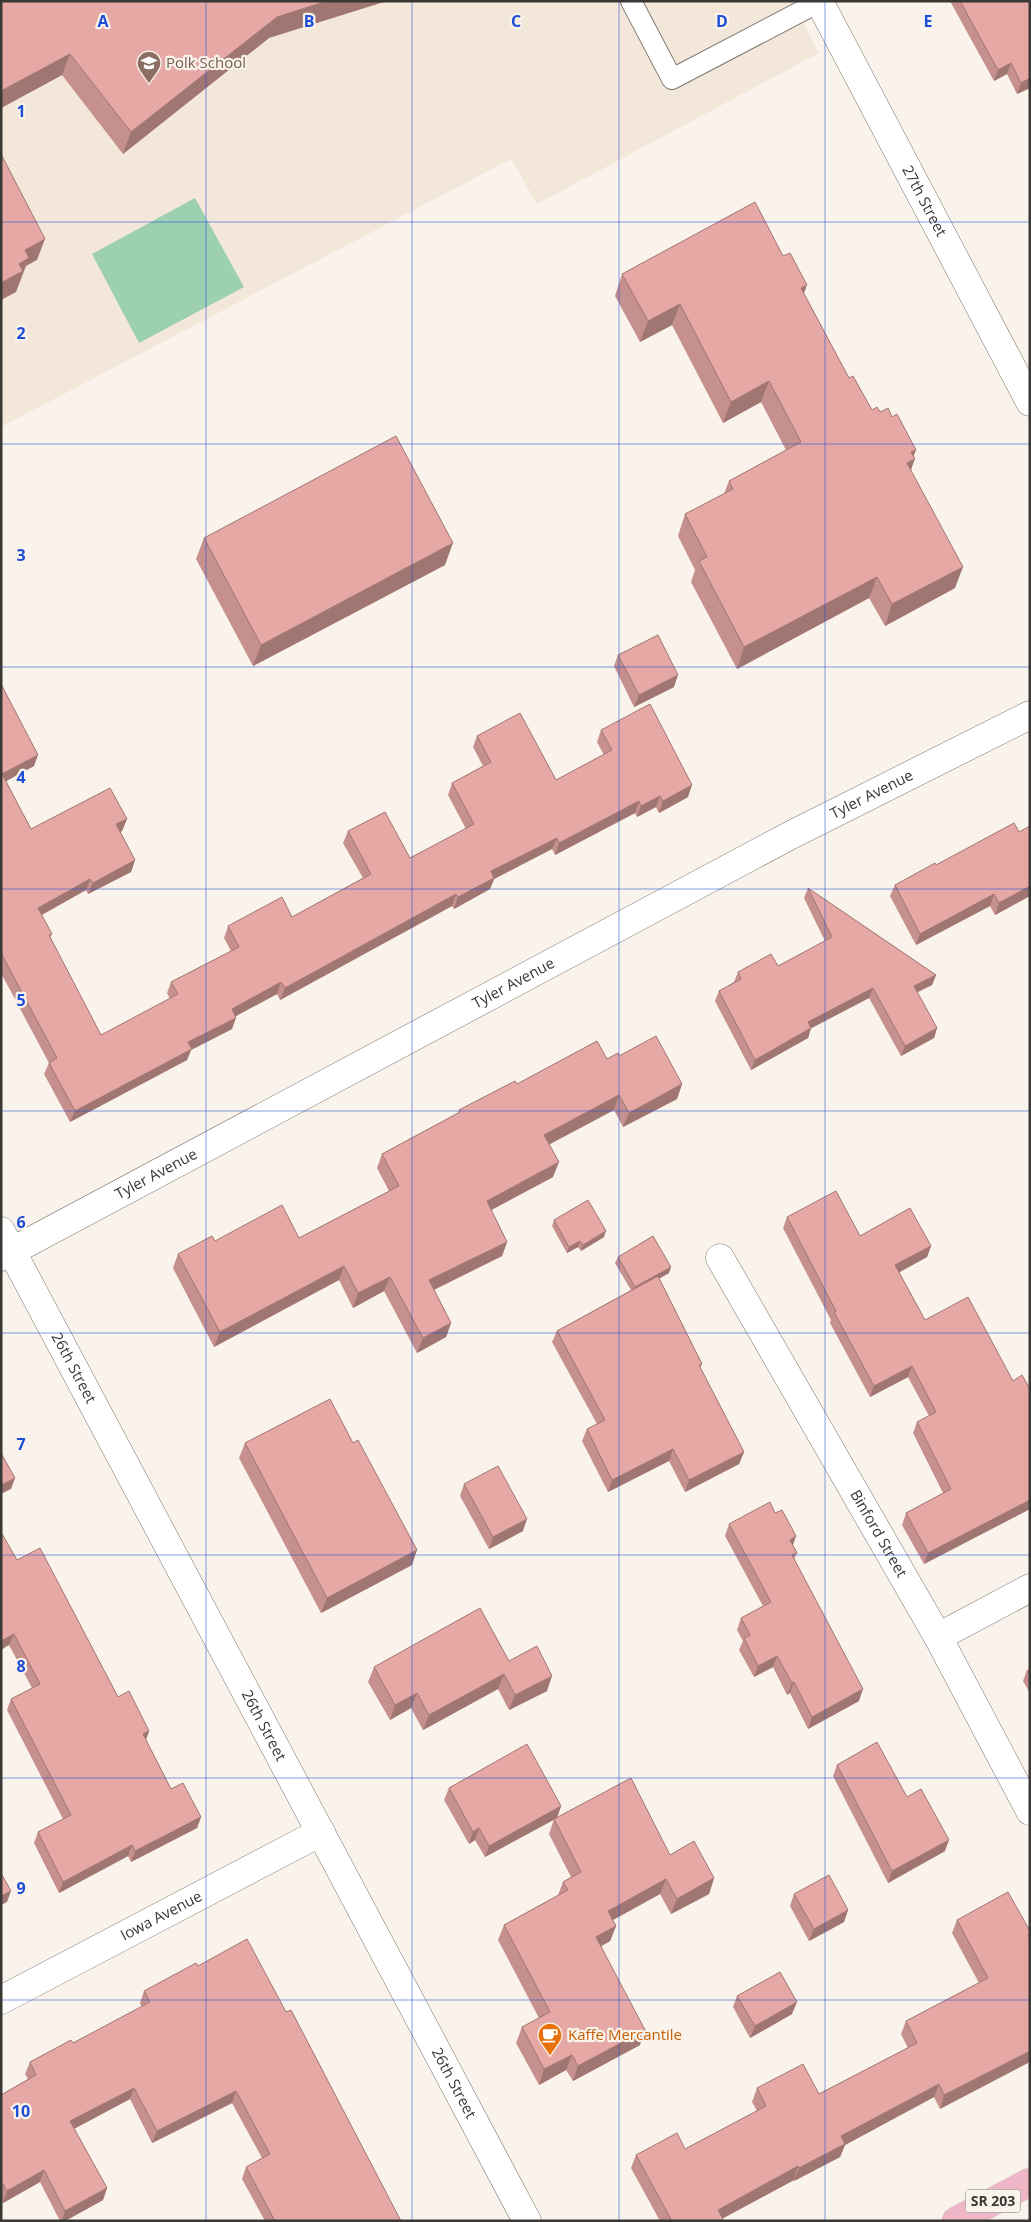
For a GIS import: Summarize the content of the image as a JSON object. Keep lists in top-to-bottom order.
{
  "streets": {
    "main road": ["SR 203"],
    "street": [
      "27th Street",
      "Tyler Avenue",
      "26th Street",
      "Binford Street",
      "Iowa Avenue"
    ]
  },
  "crossings": [
    ["Tyler Avenue", "26th Street"],
    ["26th Street", "Iowa Avenue"]
  ],
  "places": {
    "school or university": ["Polk School"],
    "cafe": ["Kaffe Mercantile"]
  },
  "grid": {
    "columns": [
      "A",
      "B",
      "C",
      "D",
      "E"
    ],
    "rows": [
      "1",
      "2",
      "3",
      "4",
      "5",
      "6",
      "7",
      "8",
      "9",
      "10"
    ]
  }
}
